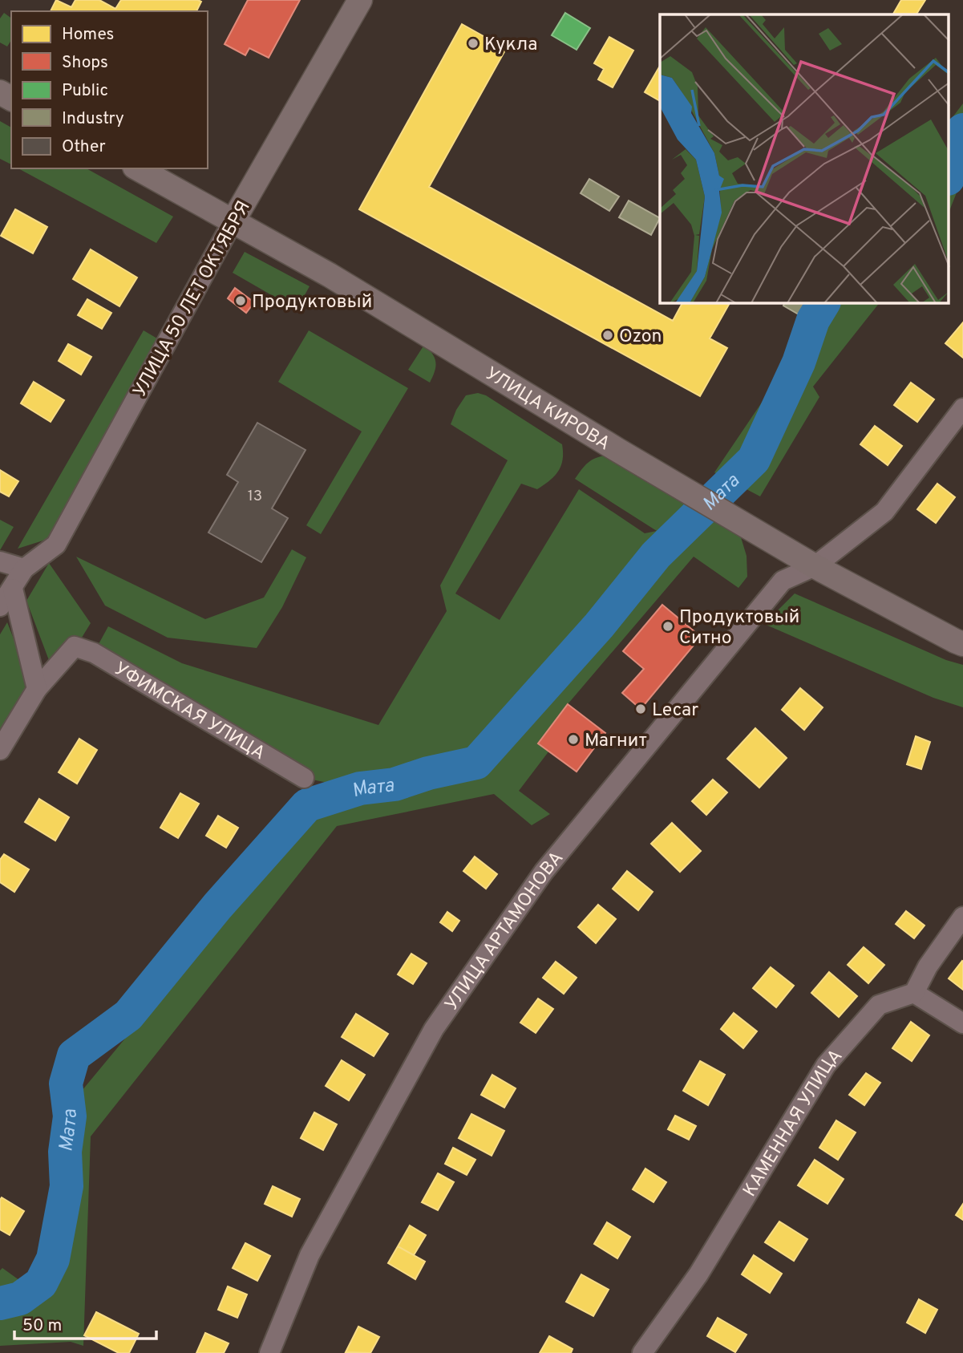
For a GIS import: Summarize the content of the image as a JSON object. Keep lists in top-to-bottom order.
{
  "streets": {
    "main road": ["УЛИЦА 50 ЛЕТ ОКТЯБРЯ", "УЛИЦА КИРОВА"],
    "street": ["УФИМСКАЯ УЛИЦА", "УЛИЦА АРТАМОНОВА", "КАМЕННАЯ УЛИЦА"]
  },
  "crossings": [
    ["УЛИЦА 50 ЛЕТ ОКТЯБРЯ", "УЛИЦА КИРОВА"],
    ["УЛИЦА КИРОВА", "УЛИЦА АРТАМОНОВА"]
  ],
  "water": ["Мата"],
  "places": [
    "Кукла",
    "Продуктовый",
    "Ozon",
    "Продуктовый Ситно",
    "Lecar",
    "Магнит"
  ],
  "house_numbers": ["13"],
  "legend": [
    "Homes",
    "Shops",
    "Public",
    "Industry",
    "Other"
  ],
  "scale_bar": "50 m"
}
